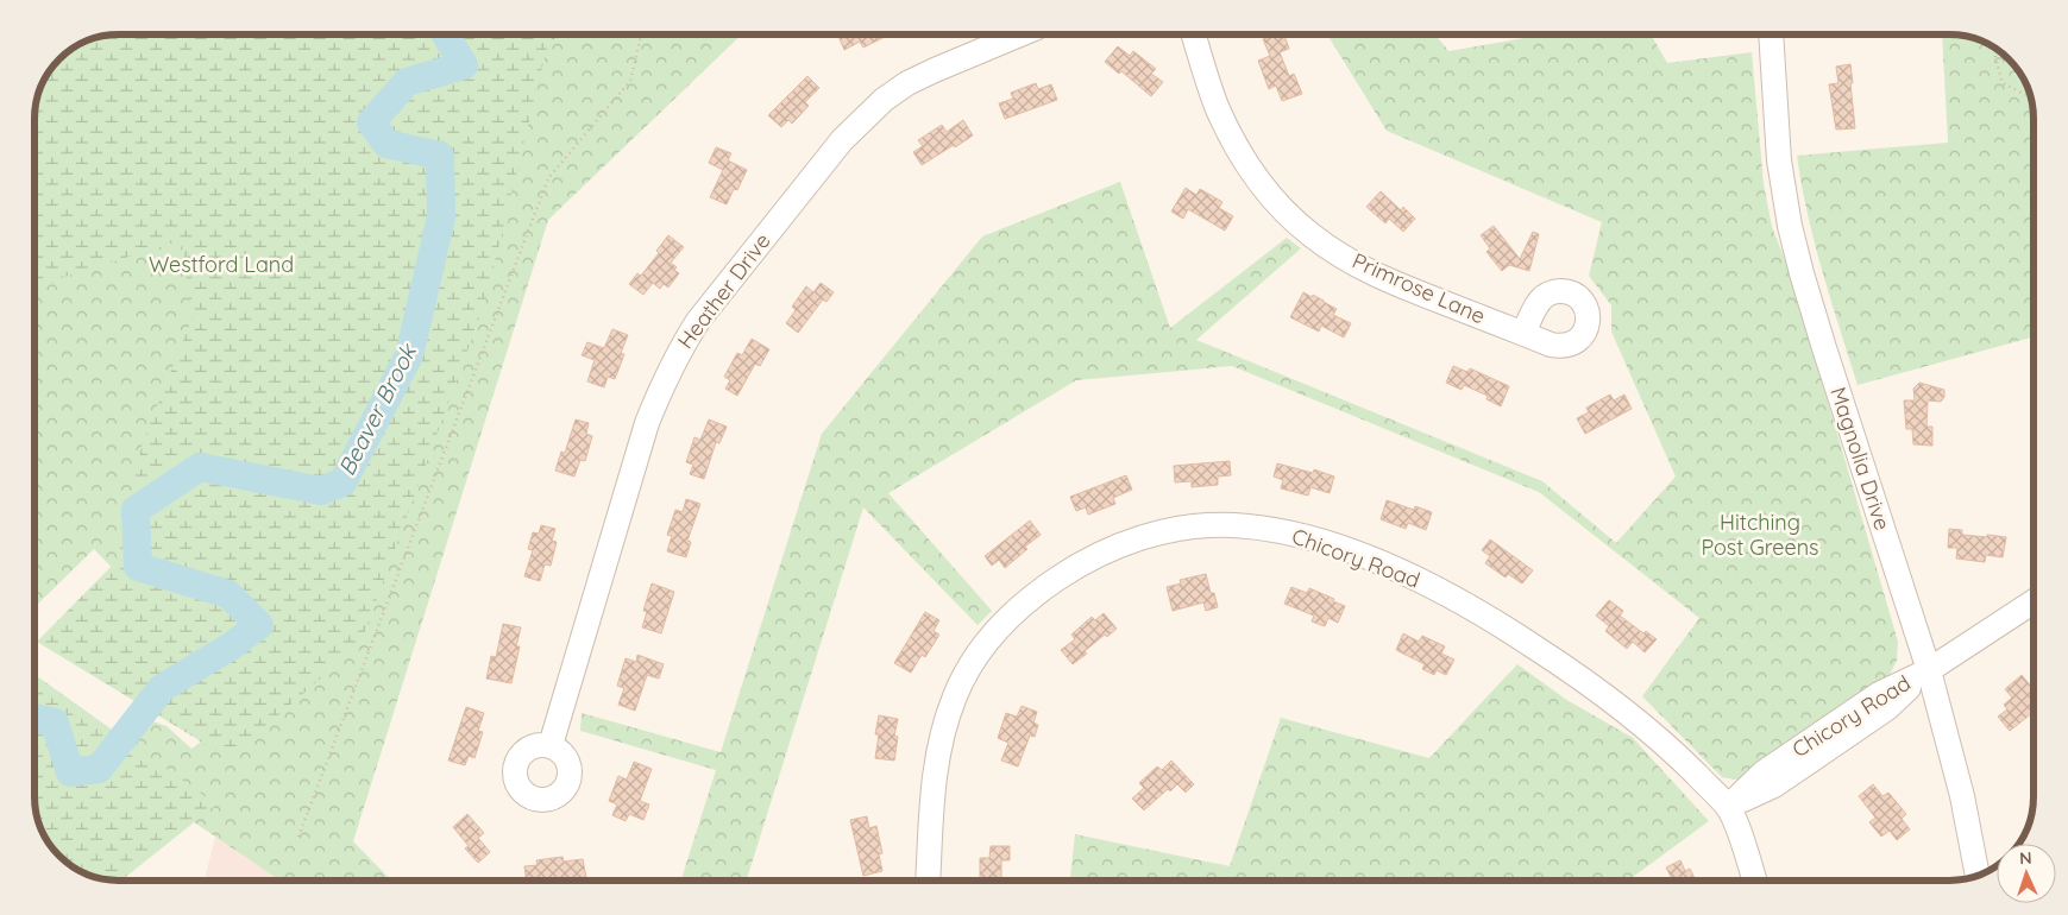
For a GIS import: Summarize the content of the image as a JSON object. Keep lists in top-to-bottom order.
{
  "streets": {
    "street": [
      "Primrose Lane",
      "Heather Drive",
      "Magnolia Drive",
      "Chicory Road"
    ]
  },
  "crossings": [
    ["Magnolia Drive", "Chicory Road"]
  ],
  "water": ["Beaver Brook"],
  "parks": ["Westford Land", "Hitching Post Greens"],
  "north": "top"
}
